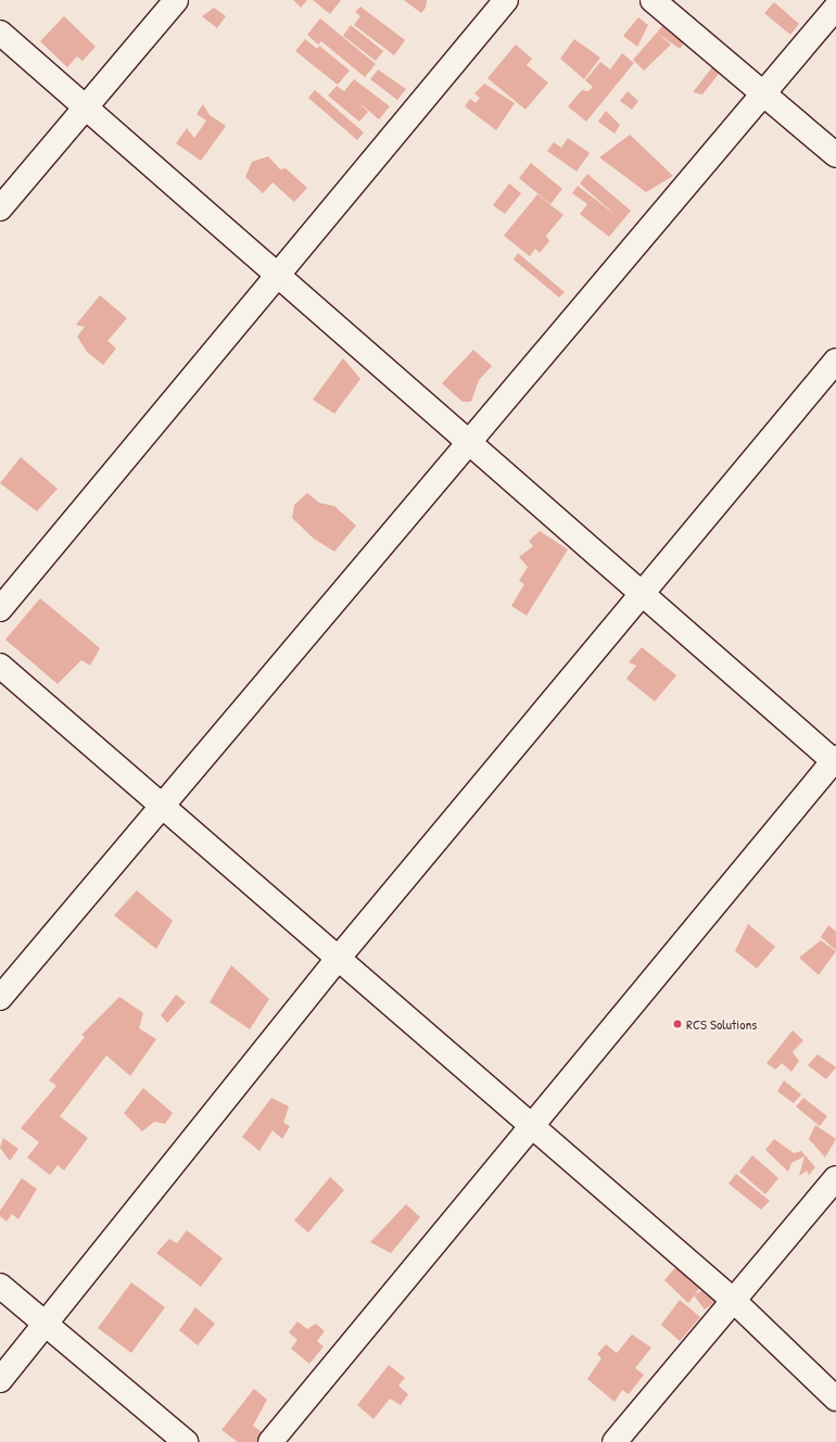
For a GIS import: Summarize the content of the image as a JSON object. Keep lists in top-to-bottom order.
{
  "places": ["RCS Solutions"]
}
